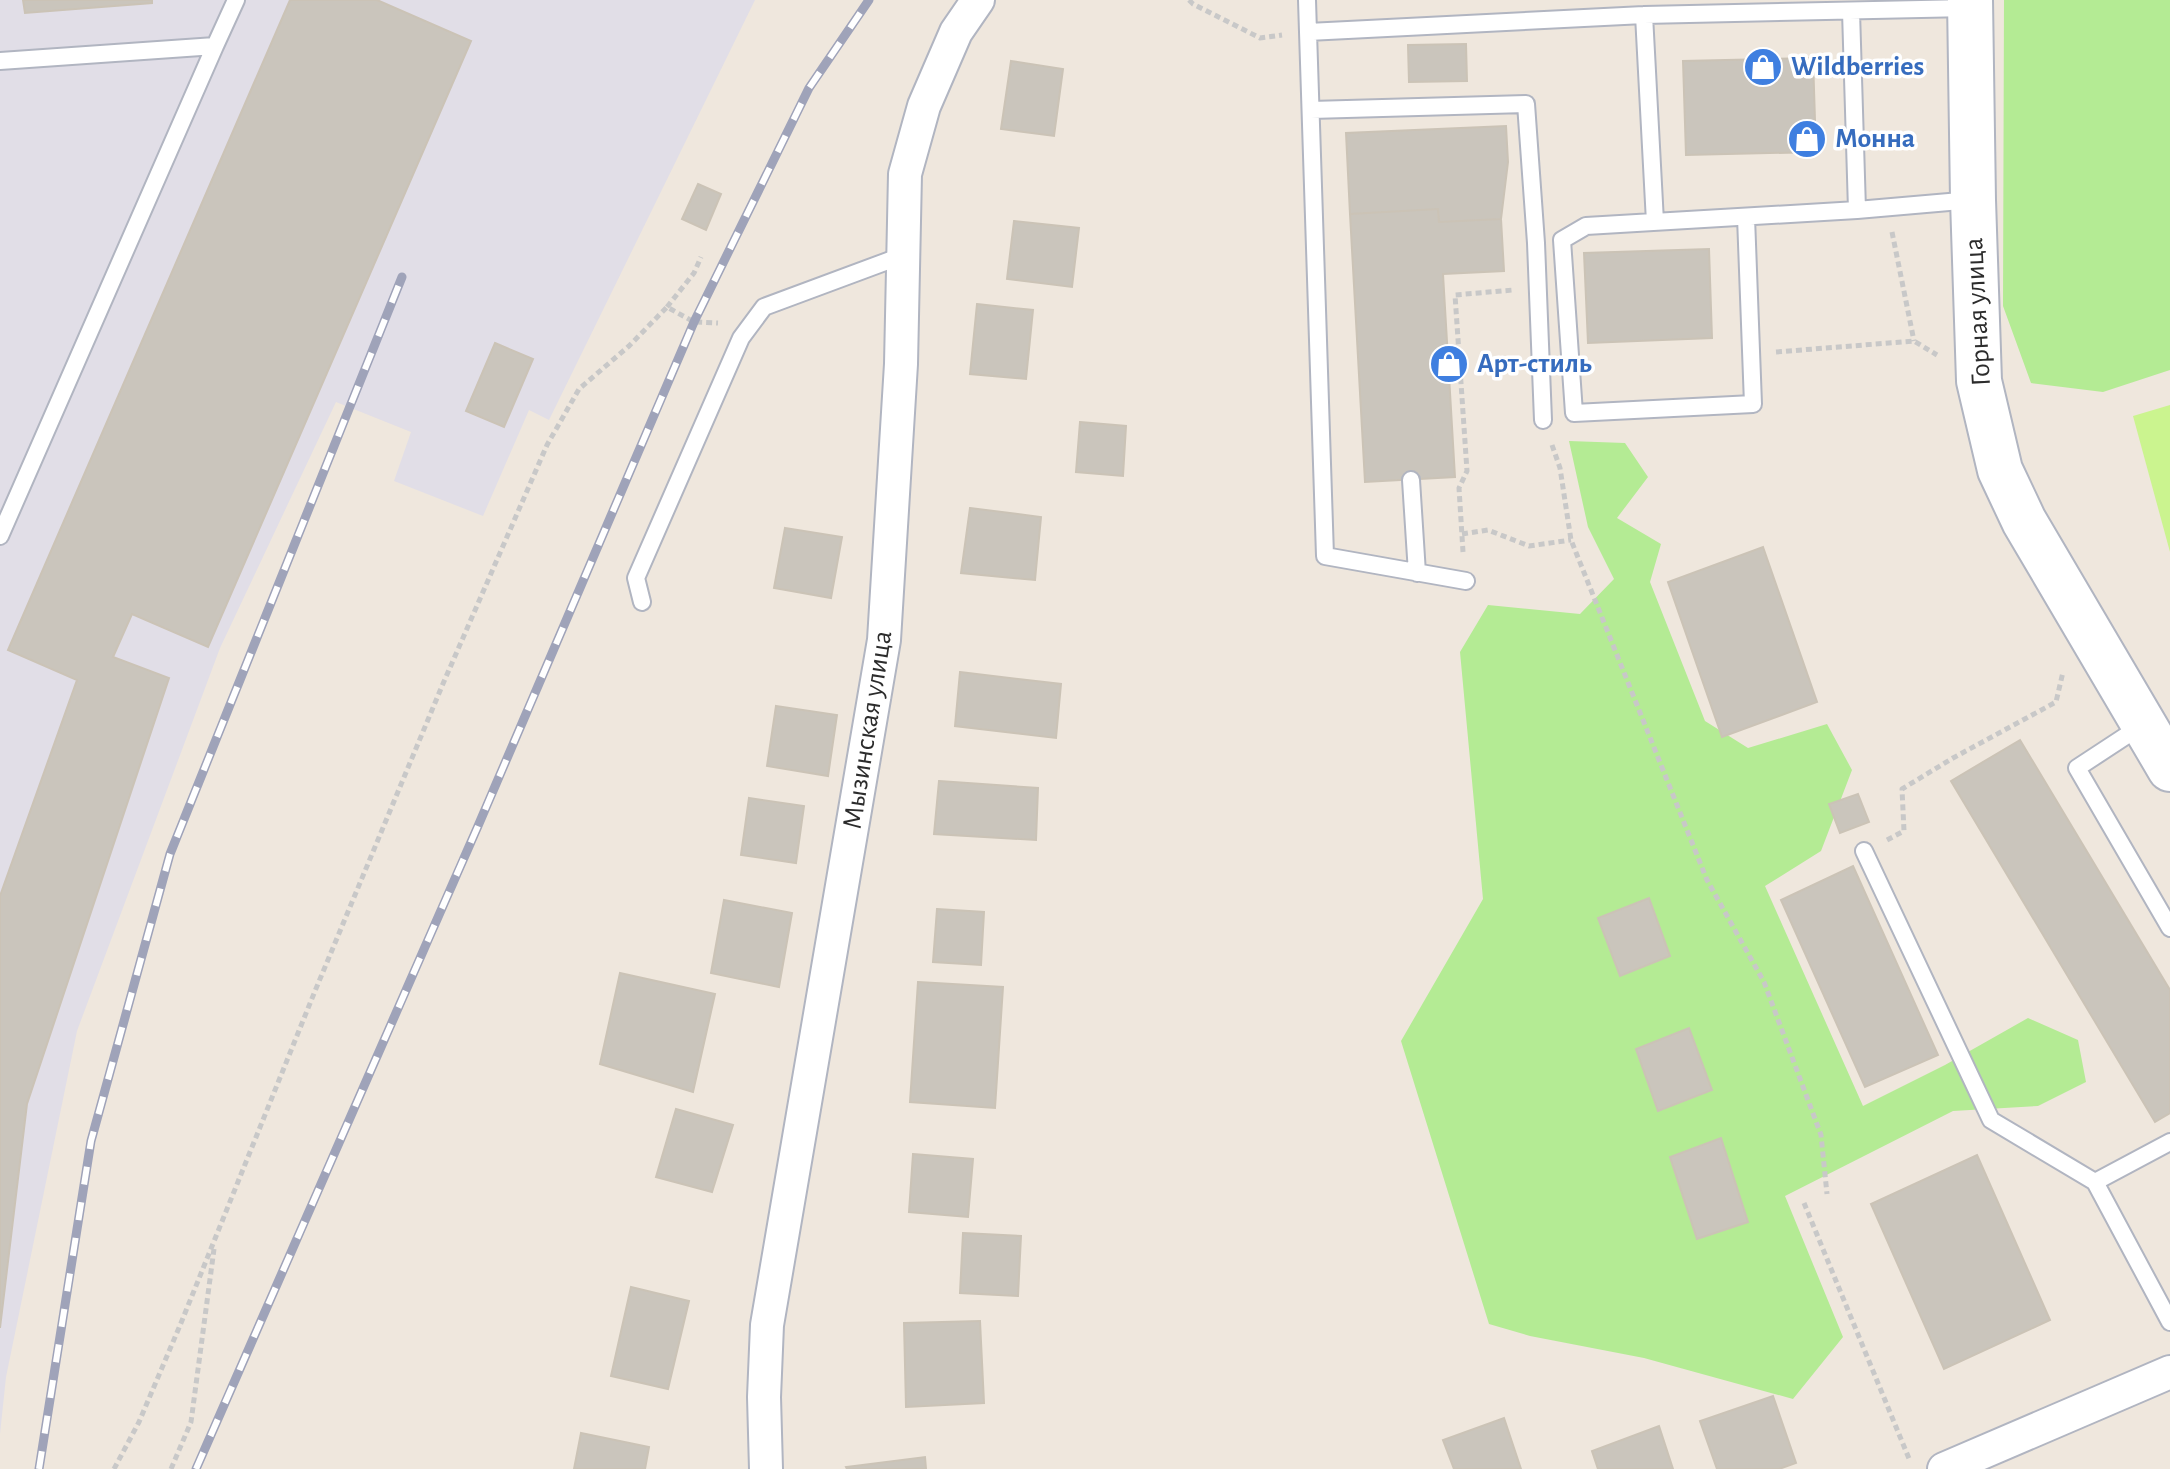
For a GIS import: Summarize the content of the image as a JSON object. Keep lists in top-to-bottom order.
{
  "streets": {
    "main road": ["Горная улица"],
    "street": ["Мызинская улица"]
  },
  "places": {
    "shop": ["Wildberries", "Монна", "Арт-стиль"]
  }
}
